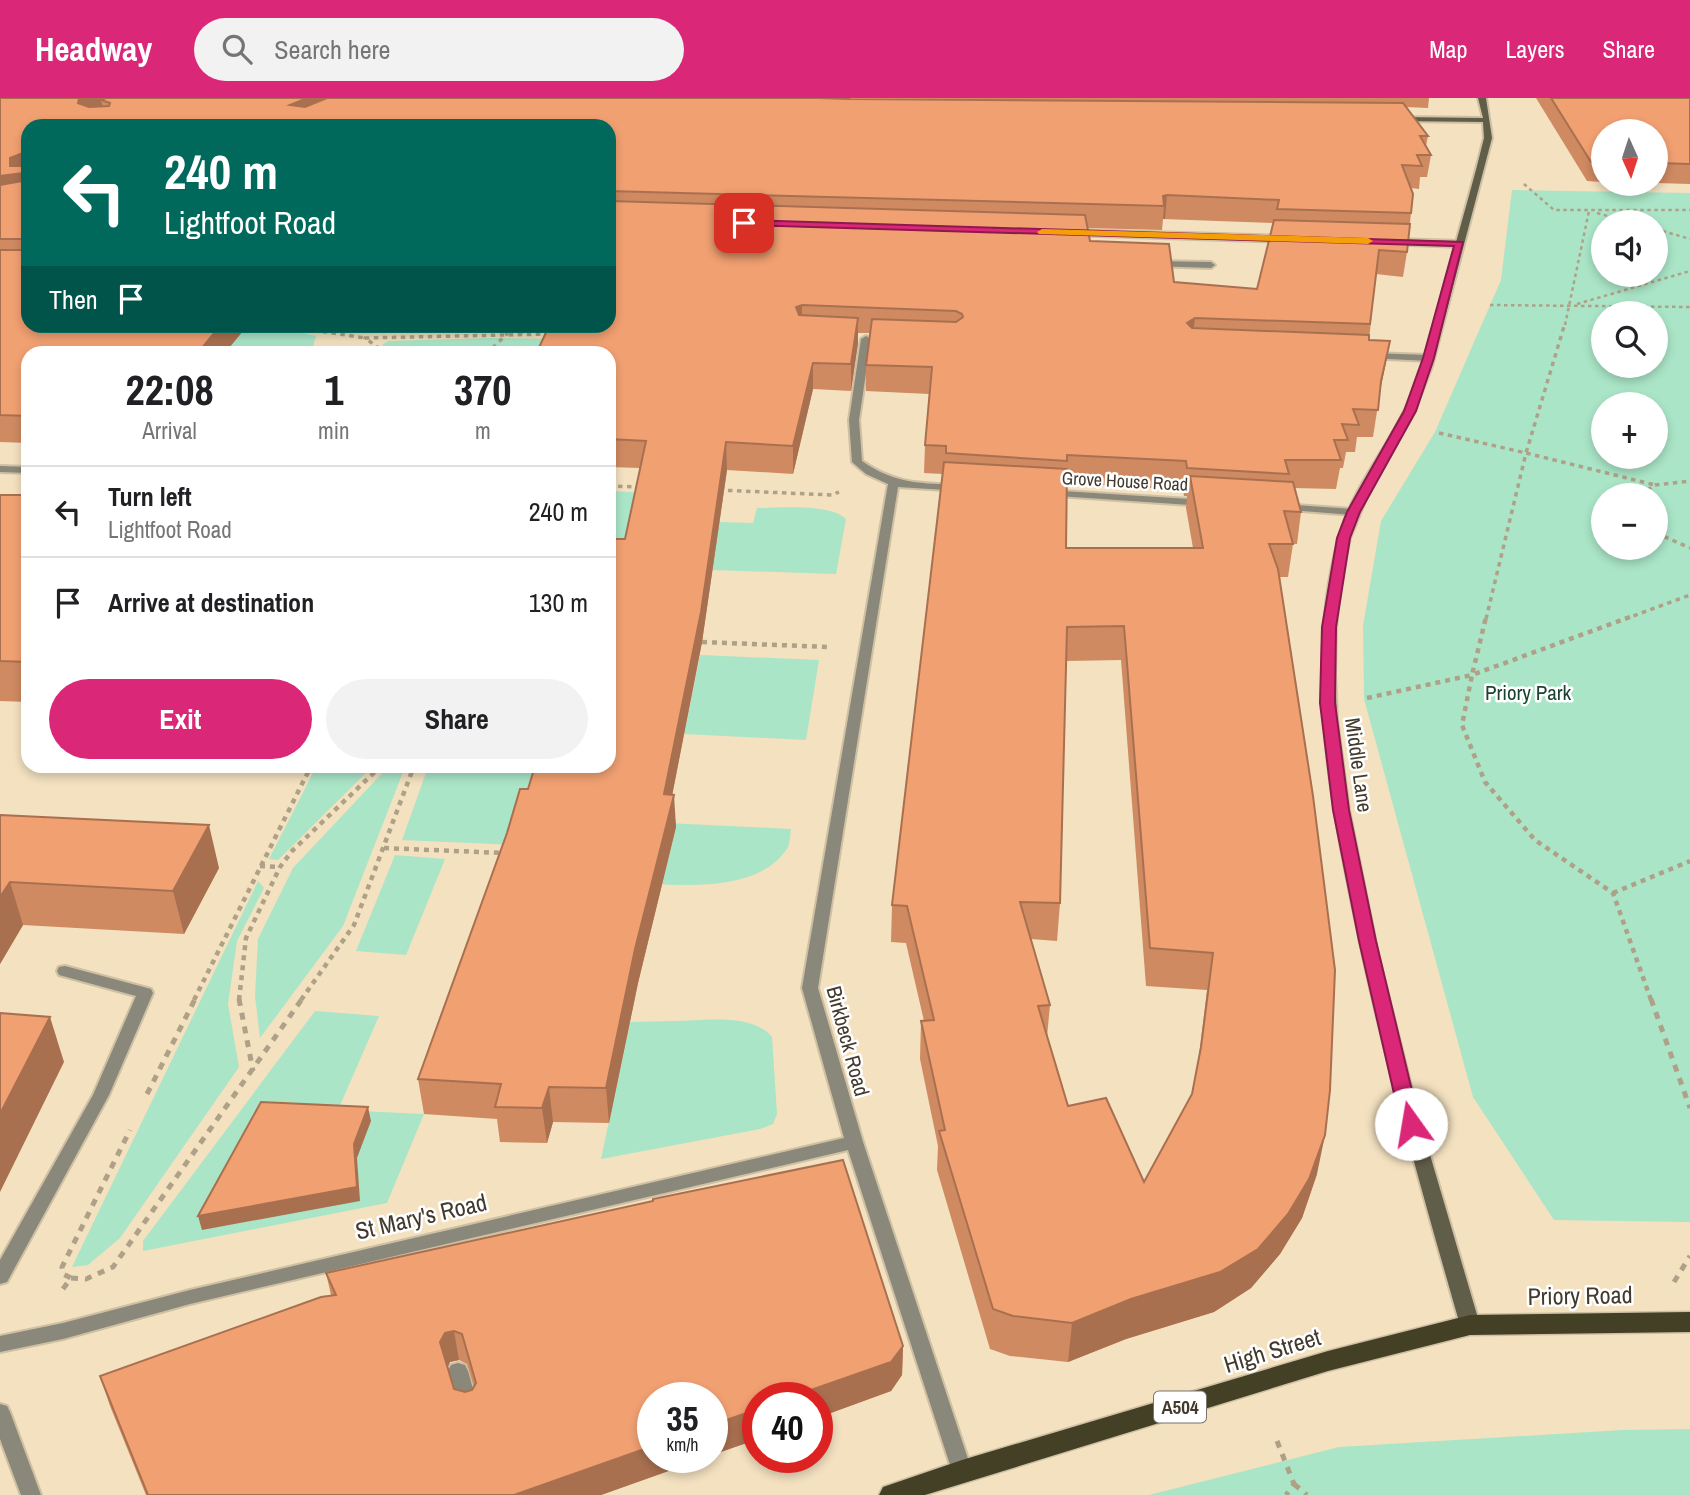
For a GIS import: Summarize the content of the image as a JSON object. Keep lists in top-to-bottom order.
{
  "streets": {
    "main road": ["Priory Road", "High Street", "A504"],
    "street": [
      "Grove House Road",
      "Middle Lane",
      "Birkbeck Road",
      "St Mary's Road"
    ]
  },
  "crossings": [
    ["Middle Lane", "Priory Road"],
    ["Middle Lane", "High Street"],
    ["Birkbeck Road", "St Mary's Road"],
    ["Birkbeck Road", "High Street"],
    ["Priory Road", "High Street"]
  ],
  "parks": ["Priory Park"],
  "north": "bottom",
  "page": {
    "header": "Headway",
    "search": "Search here",
    "nav": ["Map", "Layers", "Share"],
    "map_buttons": ["+", "−"],
    "turn": ["240 m", "Lightfoot Road"],
    "then": "Then",
    "eta": [
      "22:08",
      "Arrival",
      "1",
      "min",
      "370",
      "m"
    ],
    "list": [
      {
        "name": "Turn left",
        "note": "Lightfoot Road",
        "value": "240 m"
      },
      {
        "name": "Arrive at destination",
        "value": "130 m"
      }
    ],
    "buttons": ["Exit", "Share"],
    "speed": "35 km/h",
    "limit": "40"
  }
}
